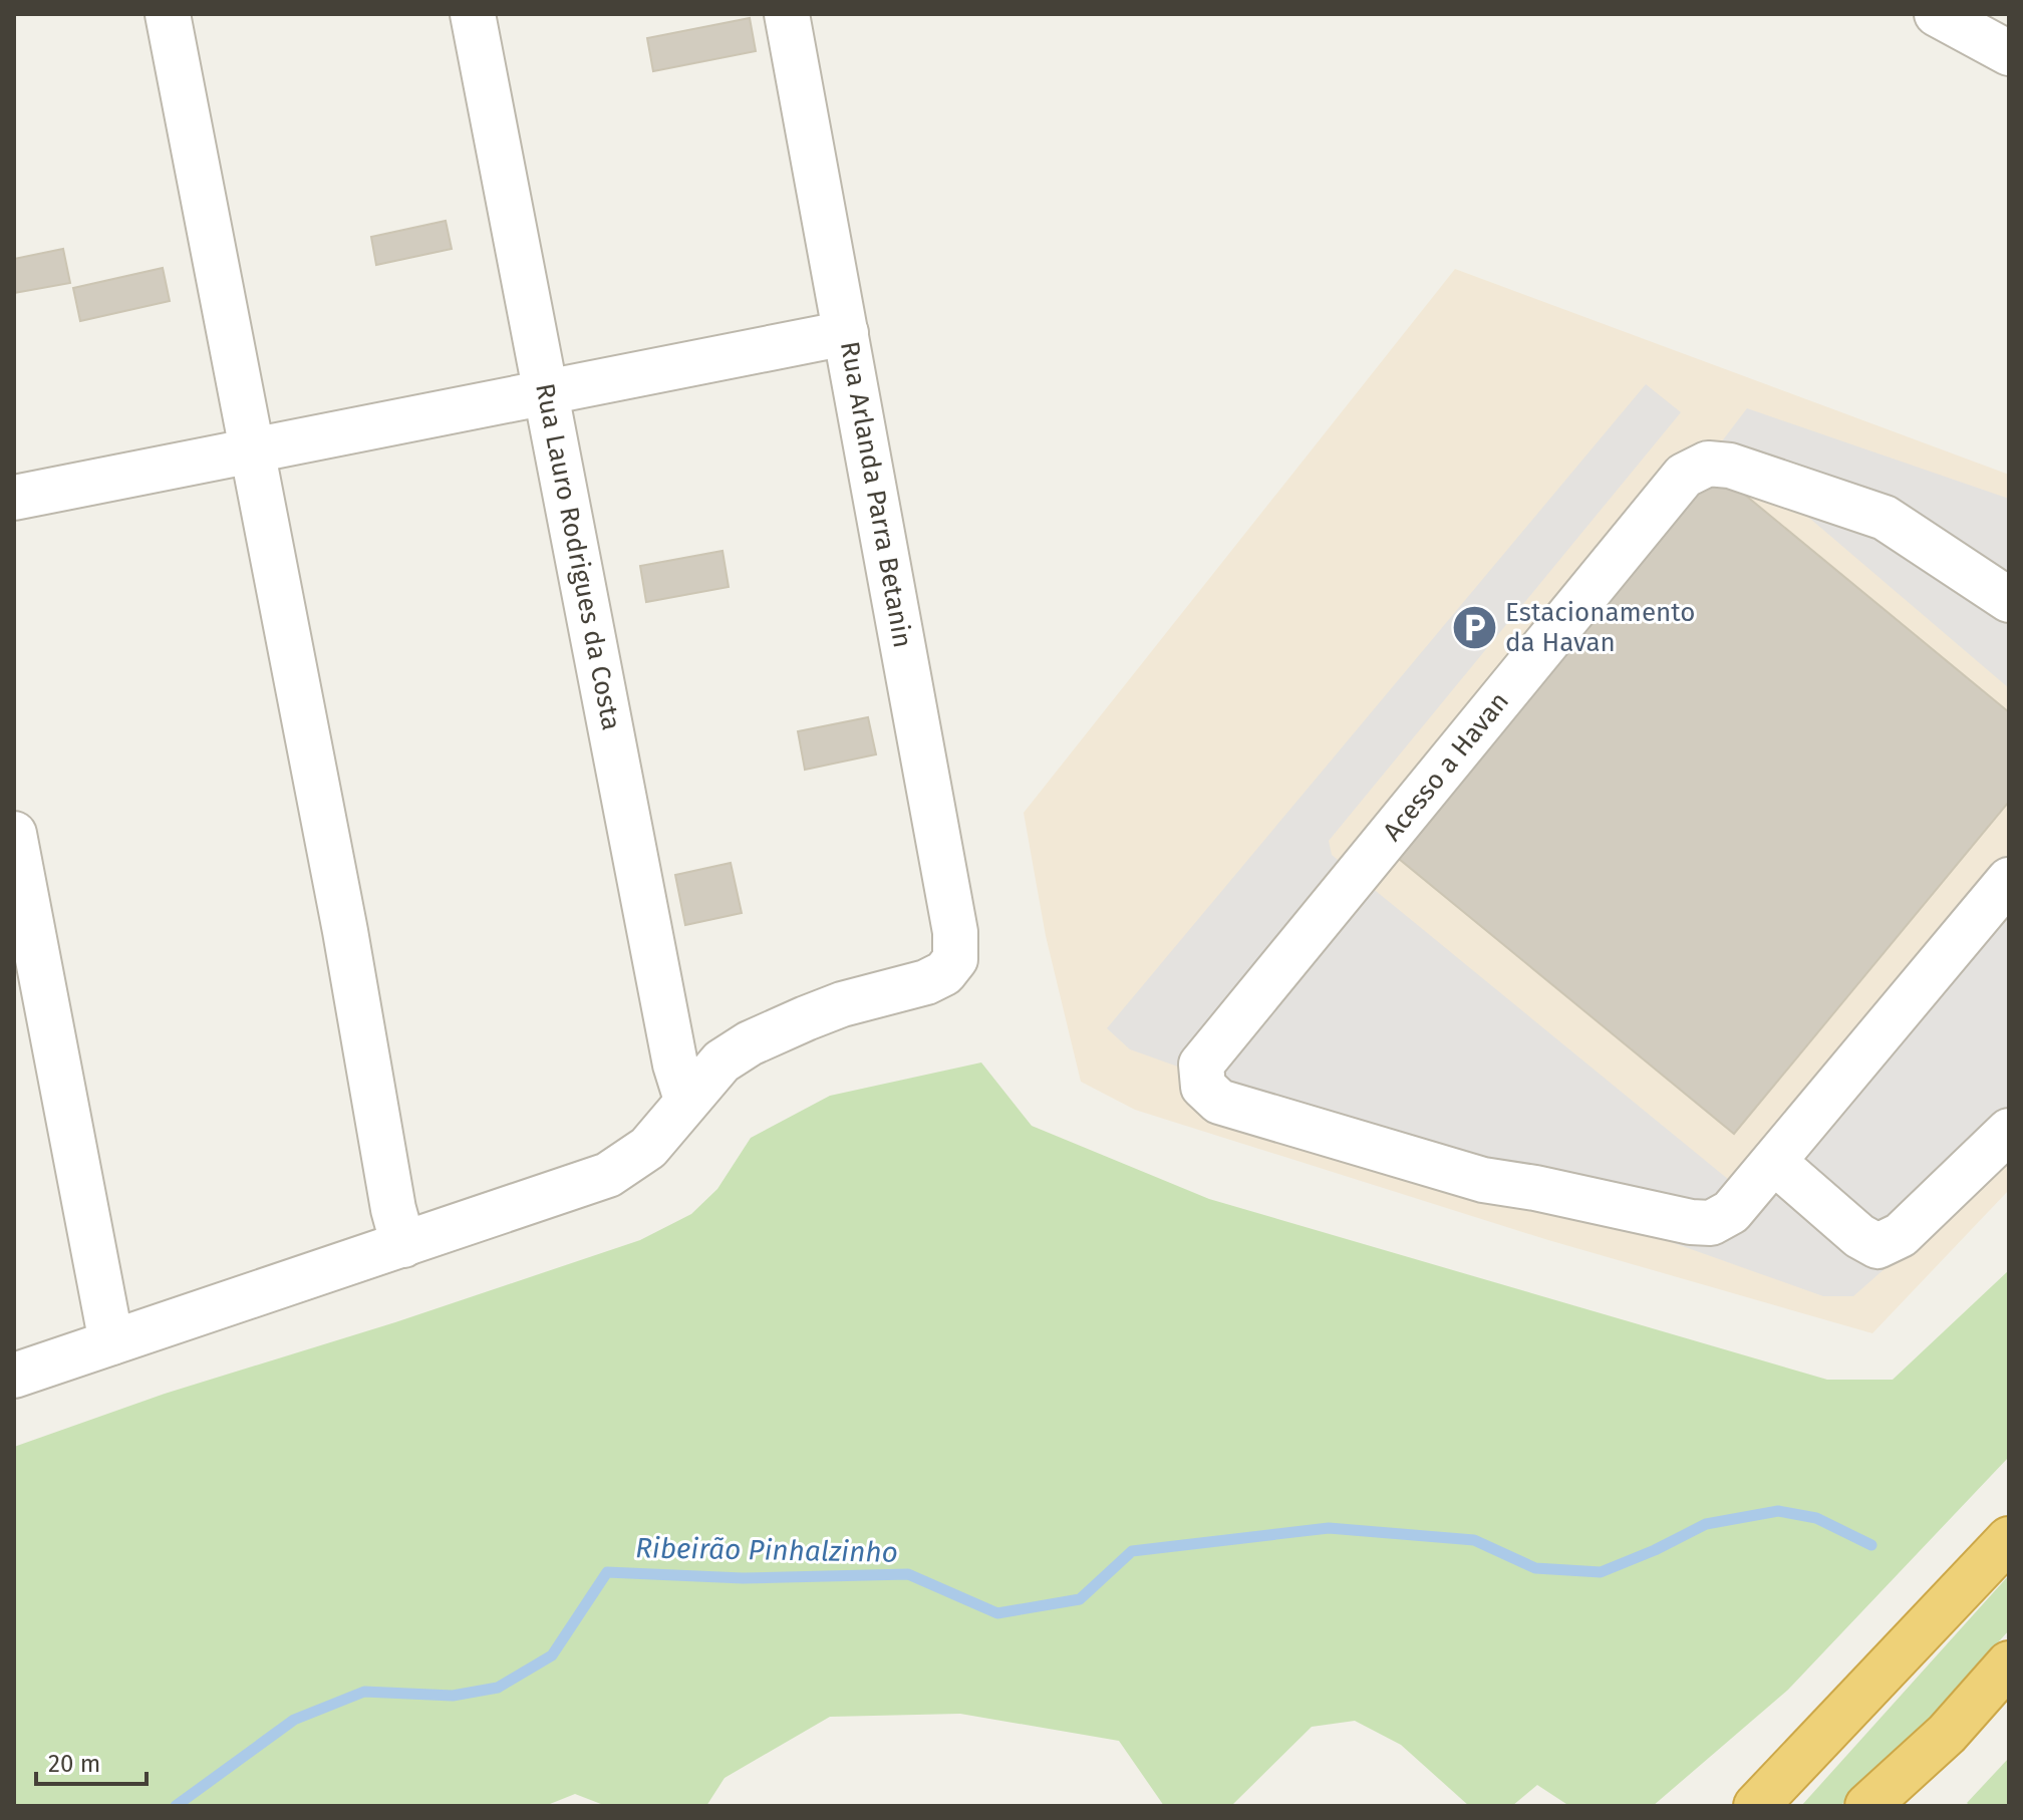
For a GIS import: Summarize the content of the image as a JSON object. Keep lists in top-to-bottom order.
{
  "streets": {
    "street": ["Rua Arlanda Parra Betanin", "Rua Lauro Rodrigues da Costa", "Acesso a Havan"]
  },
  "crossings": [
    ["Rua Arlanda Parra Betanin", "Rua Lauro Rodrigues da Costa"]
  ],
  "water": ["Ribeirão Pinhalzinho"],
  "places": {
    "parking": ["Estacionamento da Havan"]
  },
  "scale_bar": "20 m"
}
